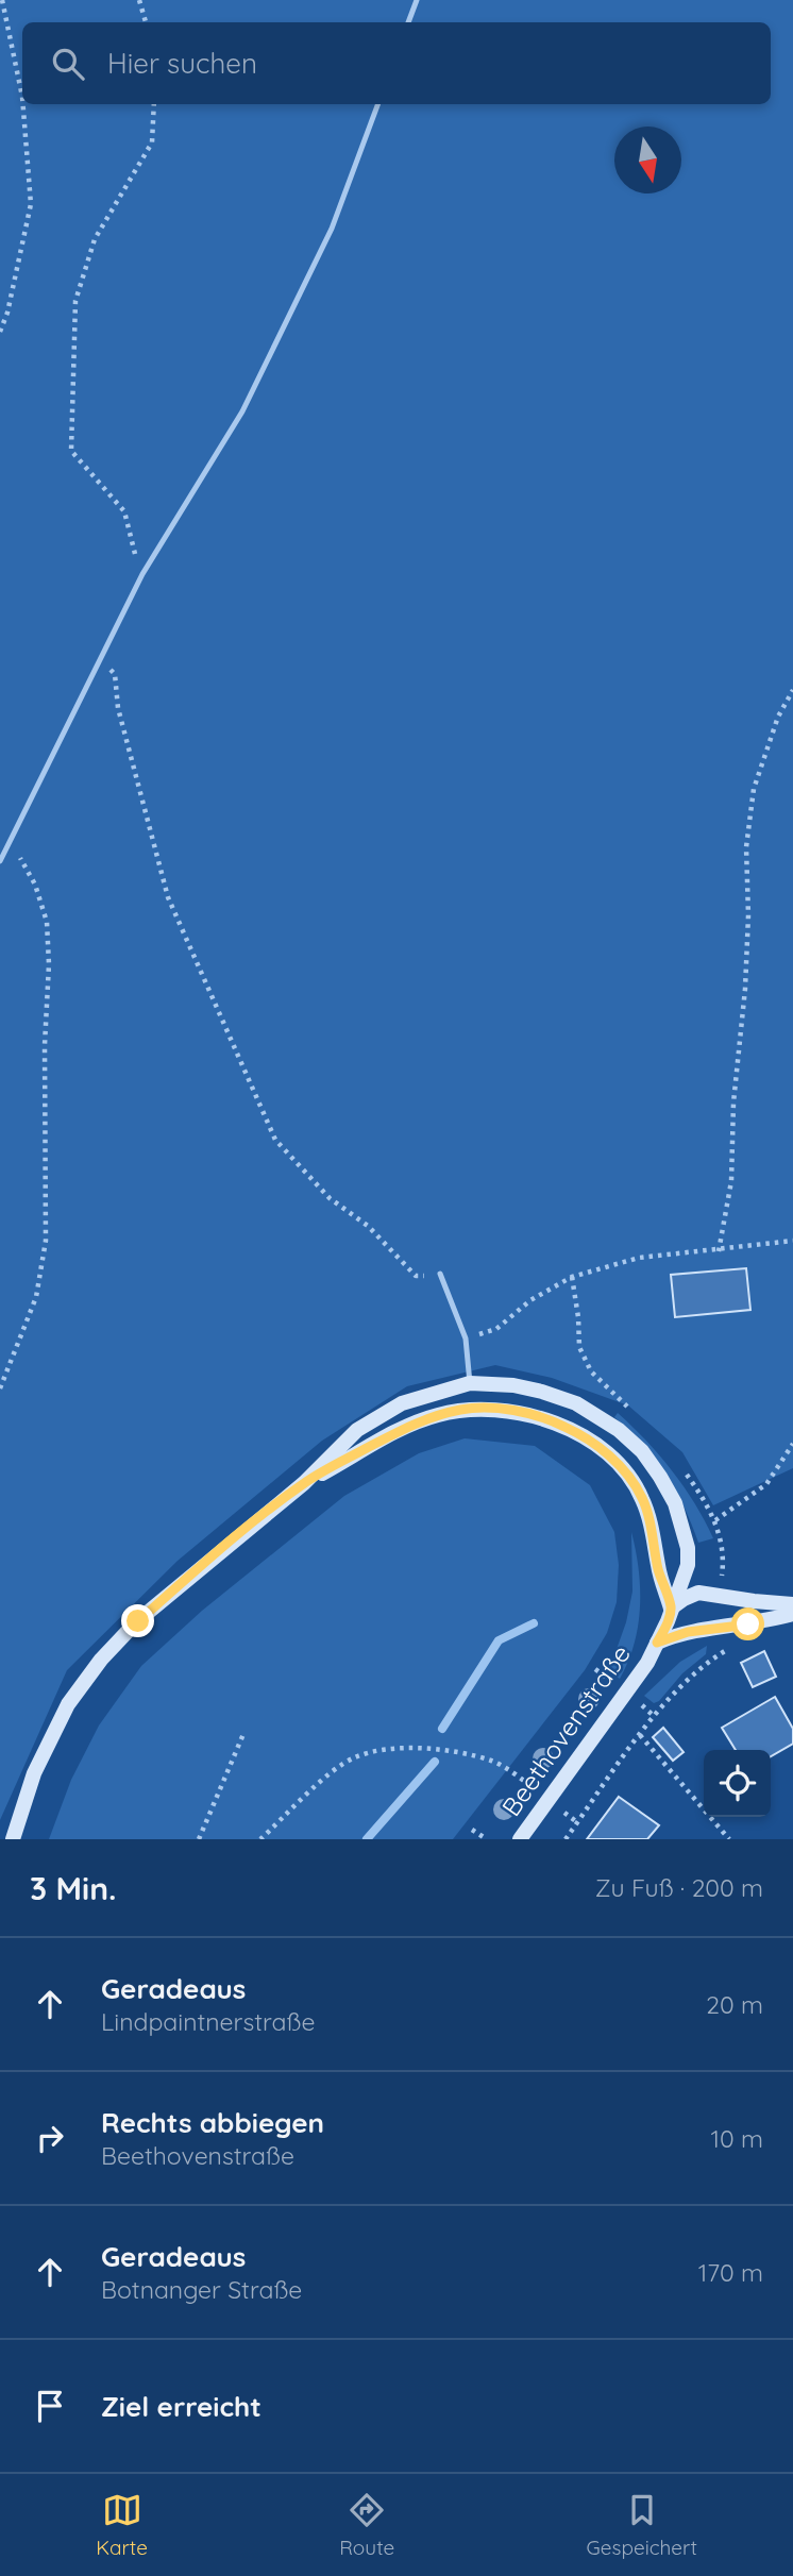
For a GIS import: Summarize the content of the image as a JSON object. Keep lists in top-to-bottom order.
{
  "streets": {
    "main road": ["Beethovenstraße"]
  },
  "north": "bottom",
  "page": {
    "search": "Hier suchen",
    "heading": ["3 Min.", "Zu Fuß · 200 m"],
    "list": [
      ["Geradeaus", "Lindpaintnerstraße", "20 m"],
      ["Rechts abbiegen", "Beethovenstraße", "10 m"],
      ["Geradeaus", "Botnanger Straße", "170 m"],
      "Ziel erreicht"
    ],
    "nav": ["Karte", "Route", "Gespeichert"]
  }
}
